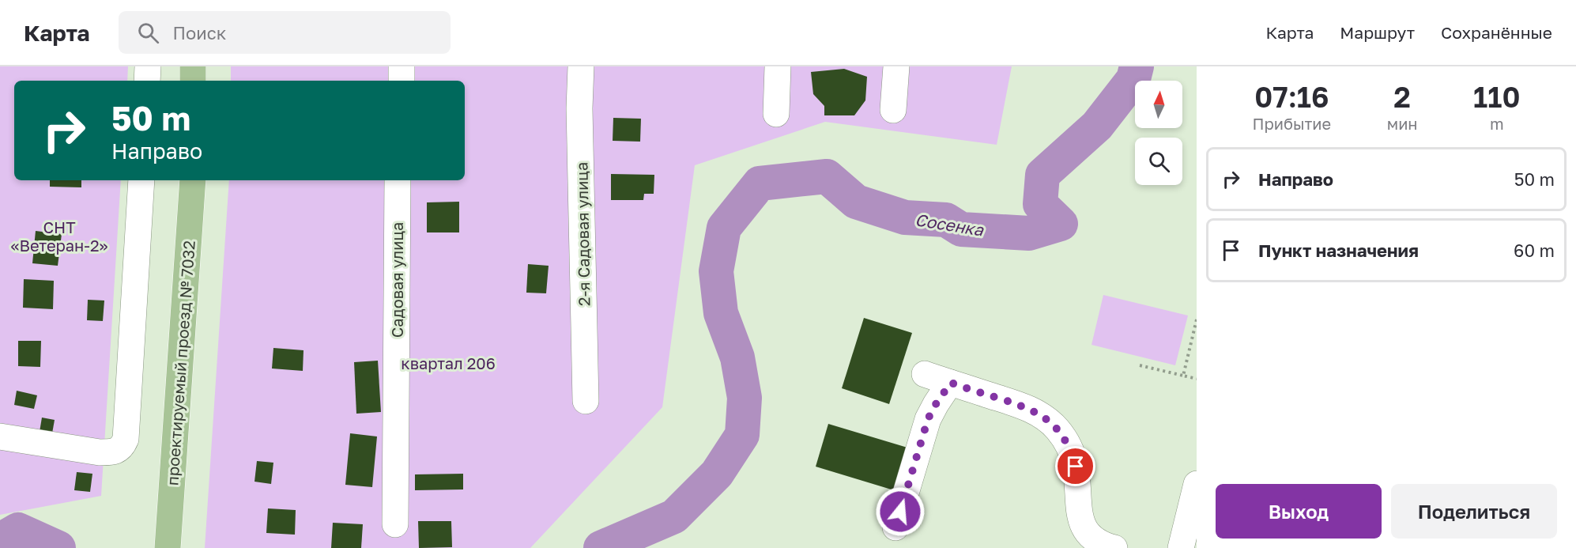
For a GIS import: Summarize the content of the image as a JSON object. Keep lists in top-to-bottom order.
{
  "streets": {
    "main road": ["проектируемый проезд № 7032"],
    "street": ["2-я Садовая улица", "Садовая улица"]
  },
  "water": ["Сосенка"],
  "parks": ["СНТ «Ветеран-2»", "квартал 206"],
  "north": "top",
  "page": {
    "header": "Карта",
    "search": "Поиск",
    "nav": ["Карта", "Маршрут", "Сохранённые"],
    "eta": [
      "07:16",
      "Прибытие",
      "2",
      "мин",
      "110",
      "m"
    ],
    "turn": ["50 m", "Направо"],
    "list": [
      {
        "name": "Направо",
        "value": "50 m"
      },
      {
        "name": "Пункт назначения",
        "value": "60 m"
      }
    ],
    "buttons": ["Выход", "Поделиться"]
  }
}
